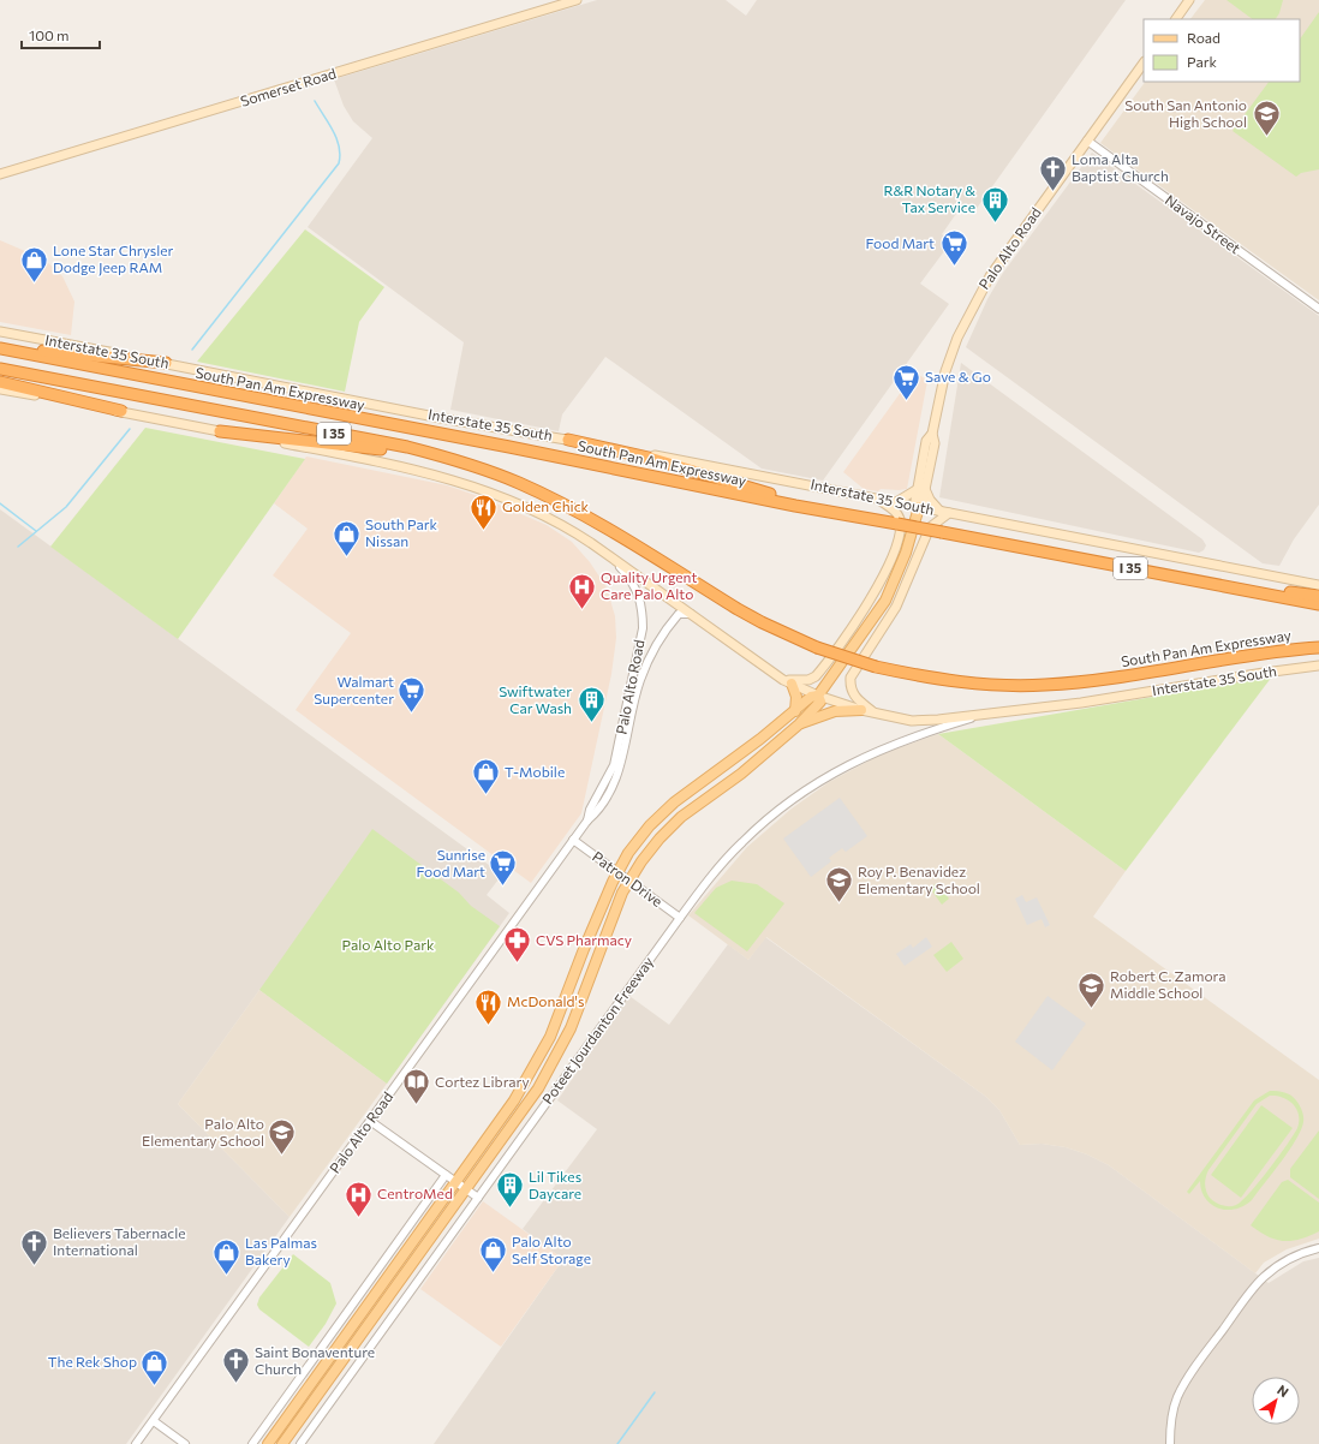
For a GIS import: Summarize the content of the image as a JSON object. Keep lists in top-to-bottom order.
{
  "streets": {
    "highway": ["South Pan Am Expressway", "I 35"],
    "main road": [
      "Somerset Road",
      "Palo Alto Road",
      "Interstate 35 South",
      "Poteet Jourdanton Freeway"
    ],
    "street": ["Navajo Street", "Patron Drive"]
  },
  "crossings": [
    ["Navajo Street", "Palo Alto Road"],
    ["Palo Alto Road", "Interstate 35 South"],
    ["Palo Alto Road", "Patron Drive"],
    ["Palo Alto Road", "Poteet Jourdanton Freeway"],
    ["Interstate 35 South", "Poteet Jourdanton Freeway"],
    ["South Pan Am Expressway", "I 35"],
    ["Patron Drive", "Poteet Jourdanton Freeway"]
  ],
  "parks": ["Palo Alto Park"],
  "places": {
    "school or university": [
      "South San Antonio High School",
      "Roy P. Benavidez Elementary School",
      "Robert C. Zamora Middle School",
      "Palo Alto Elementary School"
    ],
    "church": ["Loma Alta Baptist Church", "Believers Tabernacle International", "Saint Bonaventure Church"],
    "building": ["R&R Notary & Tax Service", "Swiftwater Car Wash", "Lil Tikes Daycare"],
    "supermarket": [
      "Food Mart",
      "Save & Go",
      "Walmart Supercenter",
      "Sunrise Food Mart"
    ],
    "shop": [
      "Lone Star Chrysler Dodge Jeep RAM",
      "South Park Nissan",
      "T-Mobile",
      "Palo Alto Self Storage",
      "Las Palmas Bakery",
      "The Rek Shop"
    ],
    "restaurant": ["Golden Chick", "McDonald's"],
    "hospital": ["Quality Urgent Care Palo Alto", "CentroMed"],
    "pharmacy": ["CVS Pharmacy"],
    "library": ["Cortez Library"]
  },
  "legend": ["Road", "Park"],
  "scale_bar": "100 m",
  "north": "top right"
}
